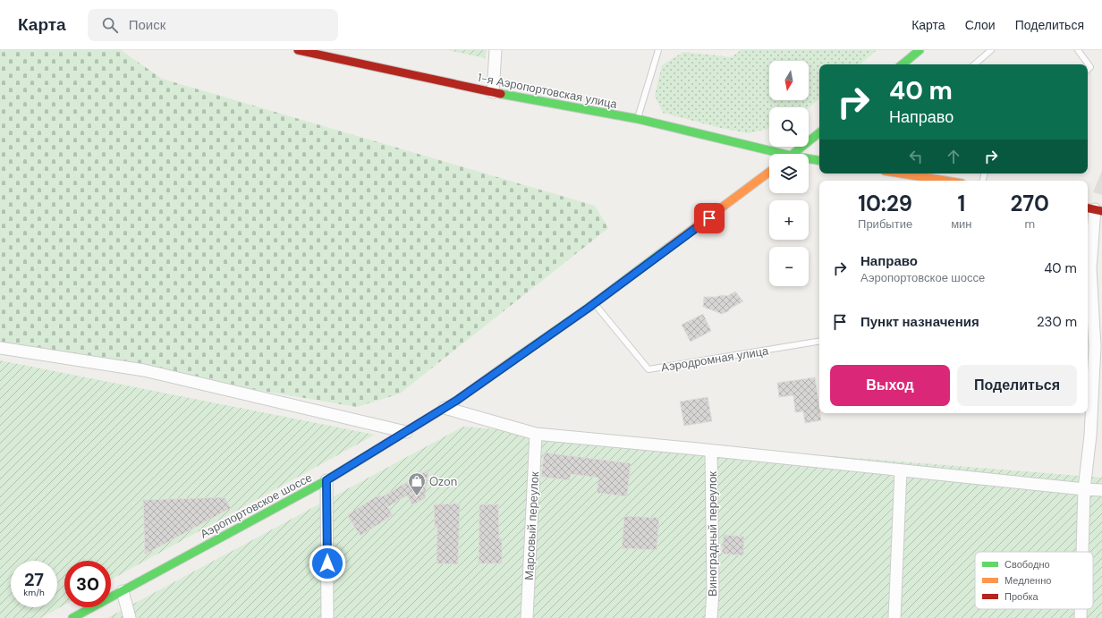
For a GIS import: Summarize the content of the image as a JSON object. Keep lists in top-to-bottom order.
{
  "streets": {
    "main road": ["1-я Аэропортовская улица", "Аэропортовское шоссе"],
    "street": ["Марсовый переулок", "Виноградный переулок"],
    "lane": ["Аэродромная улица"]
  },
  "crossings": [
    ["Аэродромная улица", "Аэропортовское шоссе"]
  ],
  "places": {
    "shop": ["Ozon"]
  },
  "legend": ["Свободно", "Медленно", "Пробка"],
  "north": "bottom",
  "page": {
    "header": "Карта",
    "search": "Поиск",
    "nav": ["Карта", "Слои", "Поделиться"],
    "map_buttons": ["+", "−"],
    "turn": ["40 m", "Направо"],
    "eta": [
      "10:29",
      "Прибытие",
      "1",
      "мин",
      "270",
      "m"
    ],
    "list": [
      {
        "name": "Направо",
        "note": "Аэропортовское шоссе",
        "value": "40 m"
      },
      {
        "name": "Пункт назначения",
        "value": "230 m"
      }
    ],
    "buttons": ["Выход", "Поделиться"],
    "speed": "27 km/h",
    "limit": "30"
  }
}
